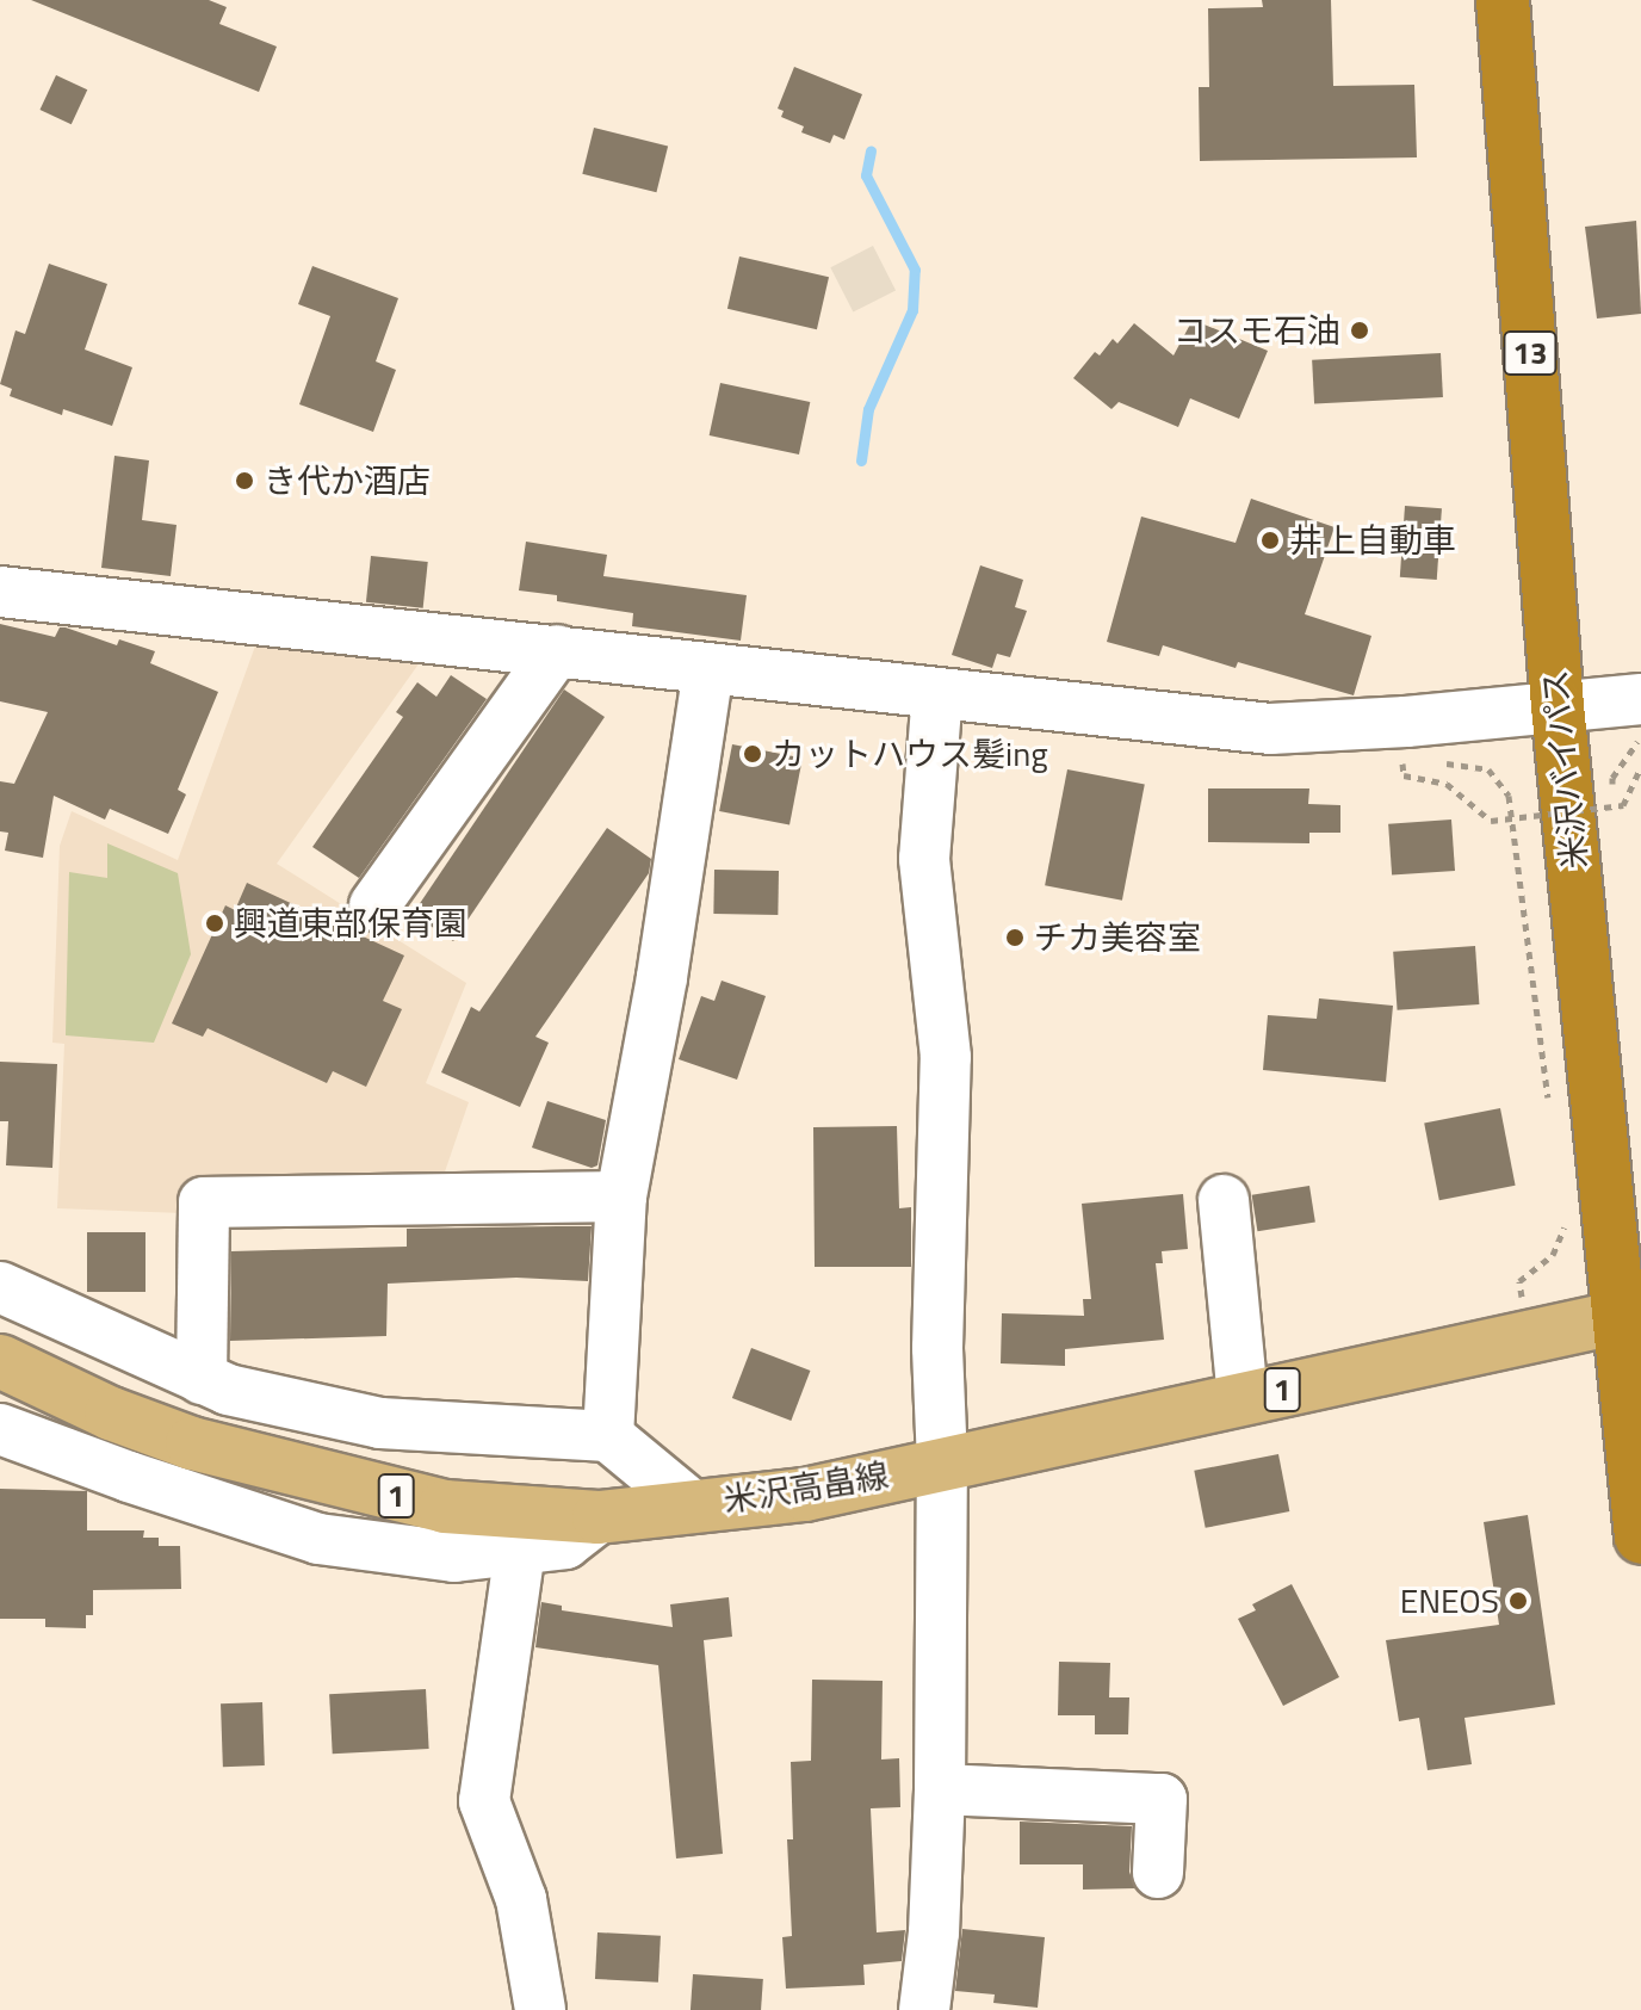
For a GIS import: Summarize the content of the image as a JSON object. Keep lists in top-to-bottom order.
{
  "streets": {
    "highway": ["13", "米沢バイパス"],
    "main road": ["1", "米沢高畠線"]
  },
  "crossings": [
    ["米沢バイパス", "米沢高畠線"]
  ],
  "places": [
    "コスモ石油",
    "き代か酒店",
    "井上自動車",
    "カットハウス髪ing",
    "興道東部保育園",
    "チカ美容室",
    "ENEOS"
  ]
}
